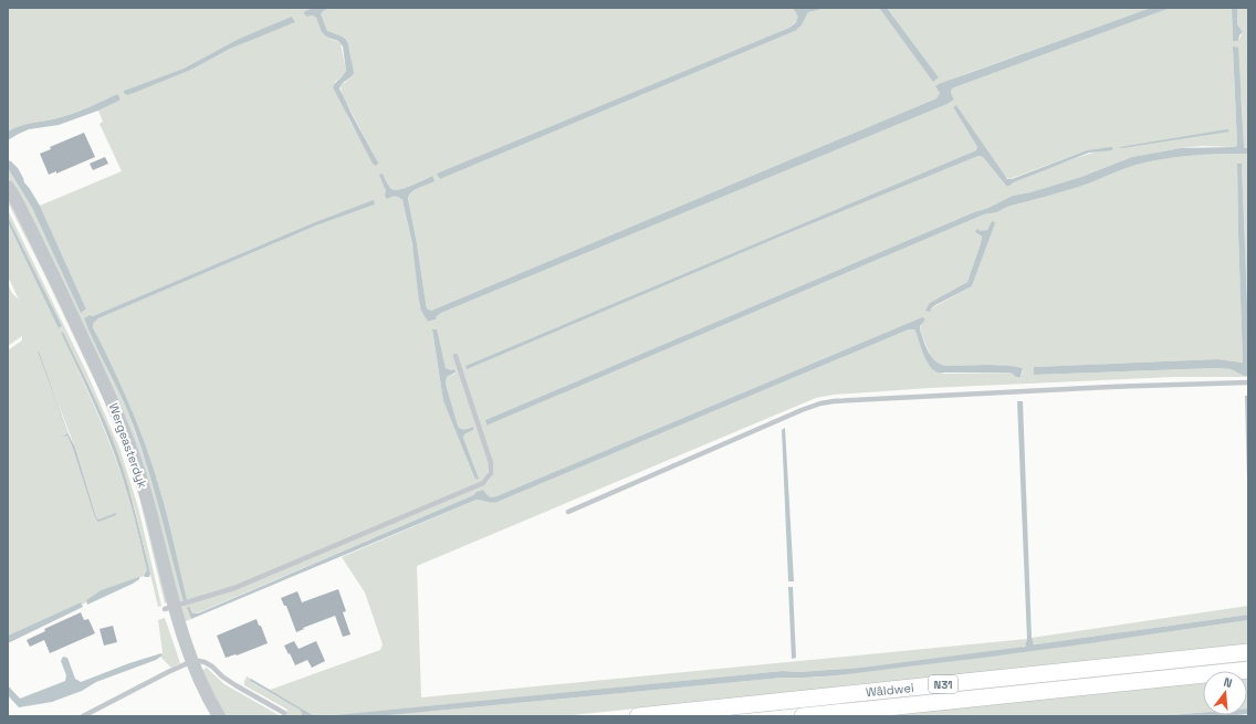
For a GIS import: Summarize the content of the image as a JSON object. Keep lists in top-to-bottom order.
{
  "streets": {
    "highway": ["N31", "Wâldwei"],
    "street": ["Wergeasterdyk"]
  },
  "north": "top"
}
